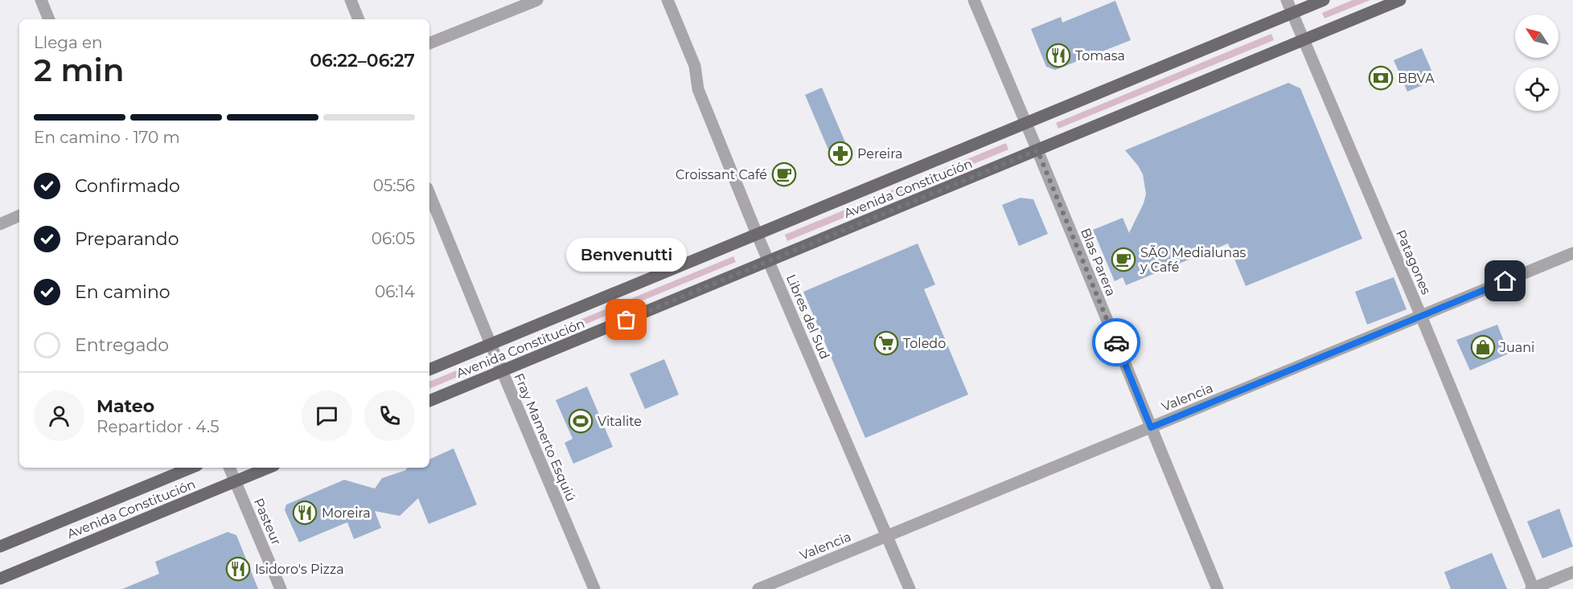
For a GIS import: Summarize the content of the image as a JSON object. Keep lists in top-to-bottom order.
{
  "streets": {
    "main road": ["Avenida Constitución"],
    "street": [
      "Blas Parera",
      "Patagones",
      "Libres del Sud",
      "Valencia",
      "Fray Mamerto Esquiú",
      "Pasteur"
    ]
  },
  "crossings": [
    ["Avenida Constitución", "Blas Parera"],
    ["Avenida Constitución", "Patagones"],
    ["Avenida Constitución", "Libres del Sud"],
    ["Avenida Constitución", "Fray Mamerto Esquiú"],
    ["Avenida Constitución", "Pasteur"],
    ["Blas Parera", "Valencia"],
    ["Patagones", "Valencia"],
    ["Libres del Sud", "Valencia"]
  ],
  "places": {
    "restaurant": ["Tomasa", "Moreira", "Isidoro's Pizza"],
    "bank": ["BBVA"],
    "pharmacy": ["Pereira"],
    "cafe": ["Croissant Café", "SÃO Medialunas y Café"],
    "other": ["Benvenutti"],
    "supermarket": ["Toledo"],
    "shop": ["Juani"],
    "sports": ["Vitalite"]
  },
  "north": "top left",
  "page": {
    "heading": ["2 min", "Llega en", "06:22–06:27"],
    "panel": ["Mateo", "Repartidor · 4.5"],
    "bar": "En camino · 170 m",
    "list": [
      ["Confirmado", "05:56"],
      ["Preparando", "06:05"],
      ["En camino", "06:14"],
      "Entregado"
    ],
    "bubble": "Benvenutti"
  }
}
